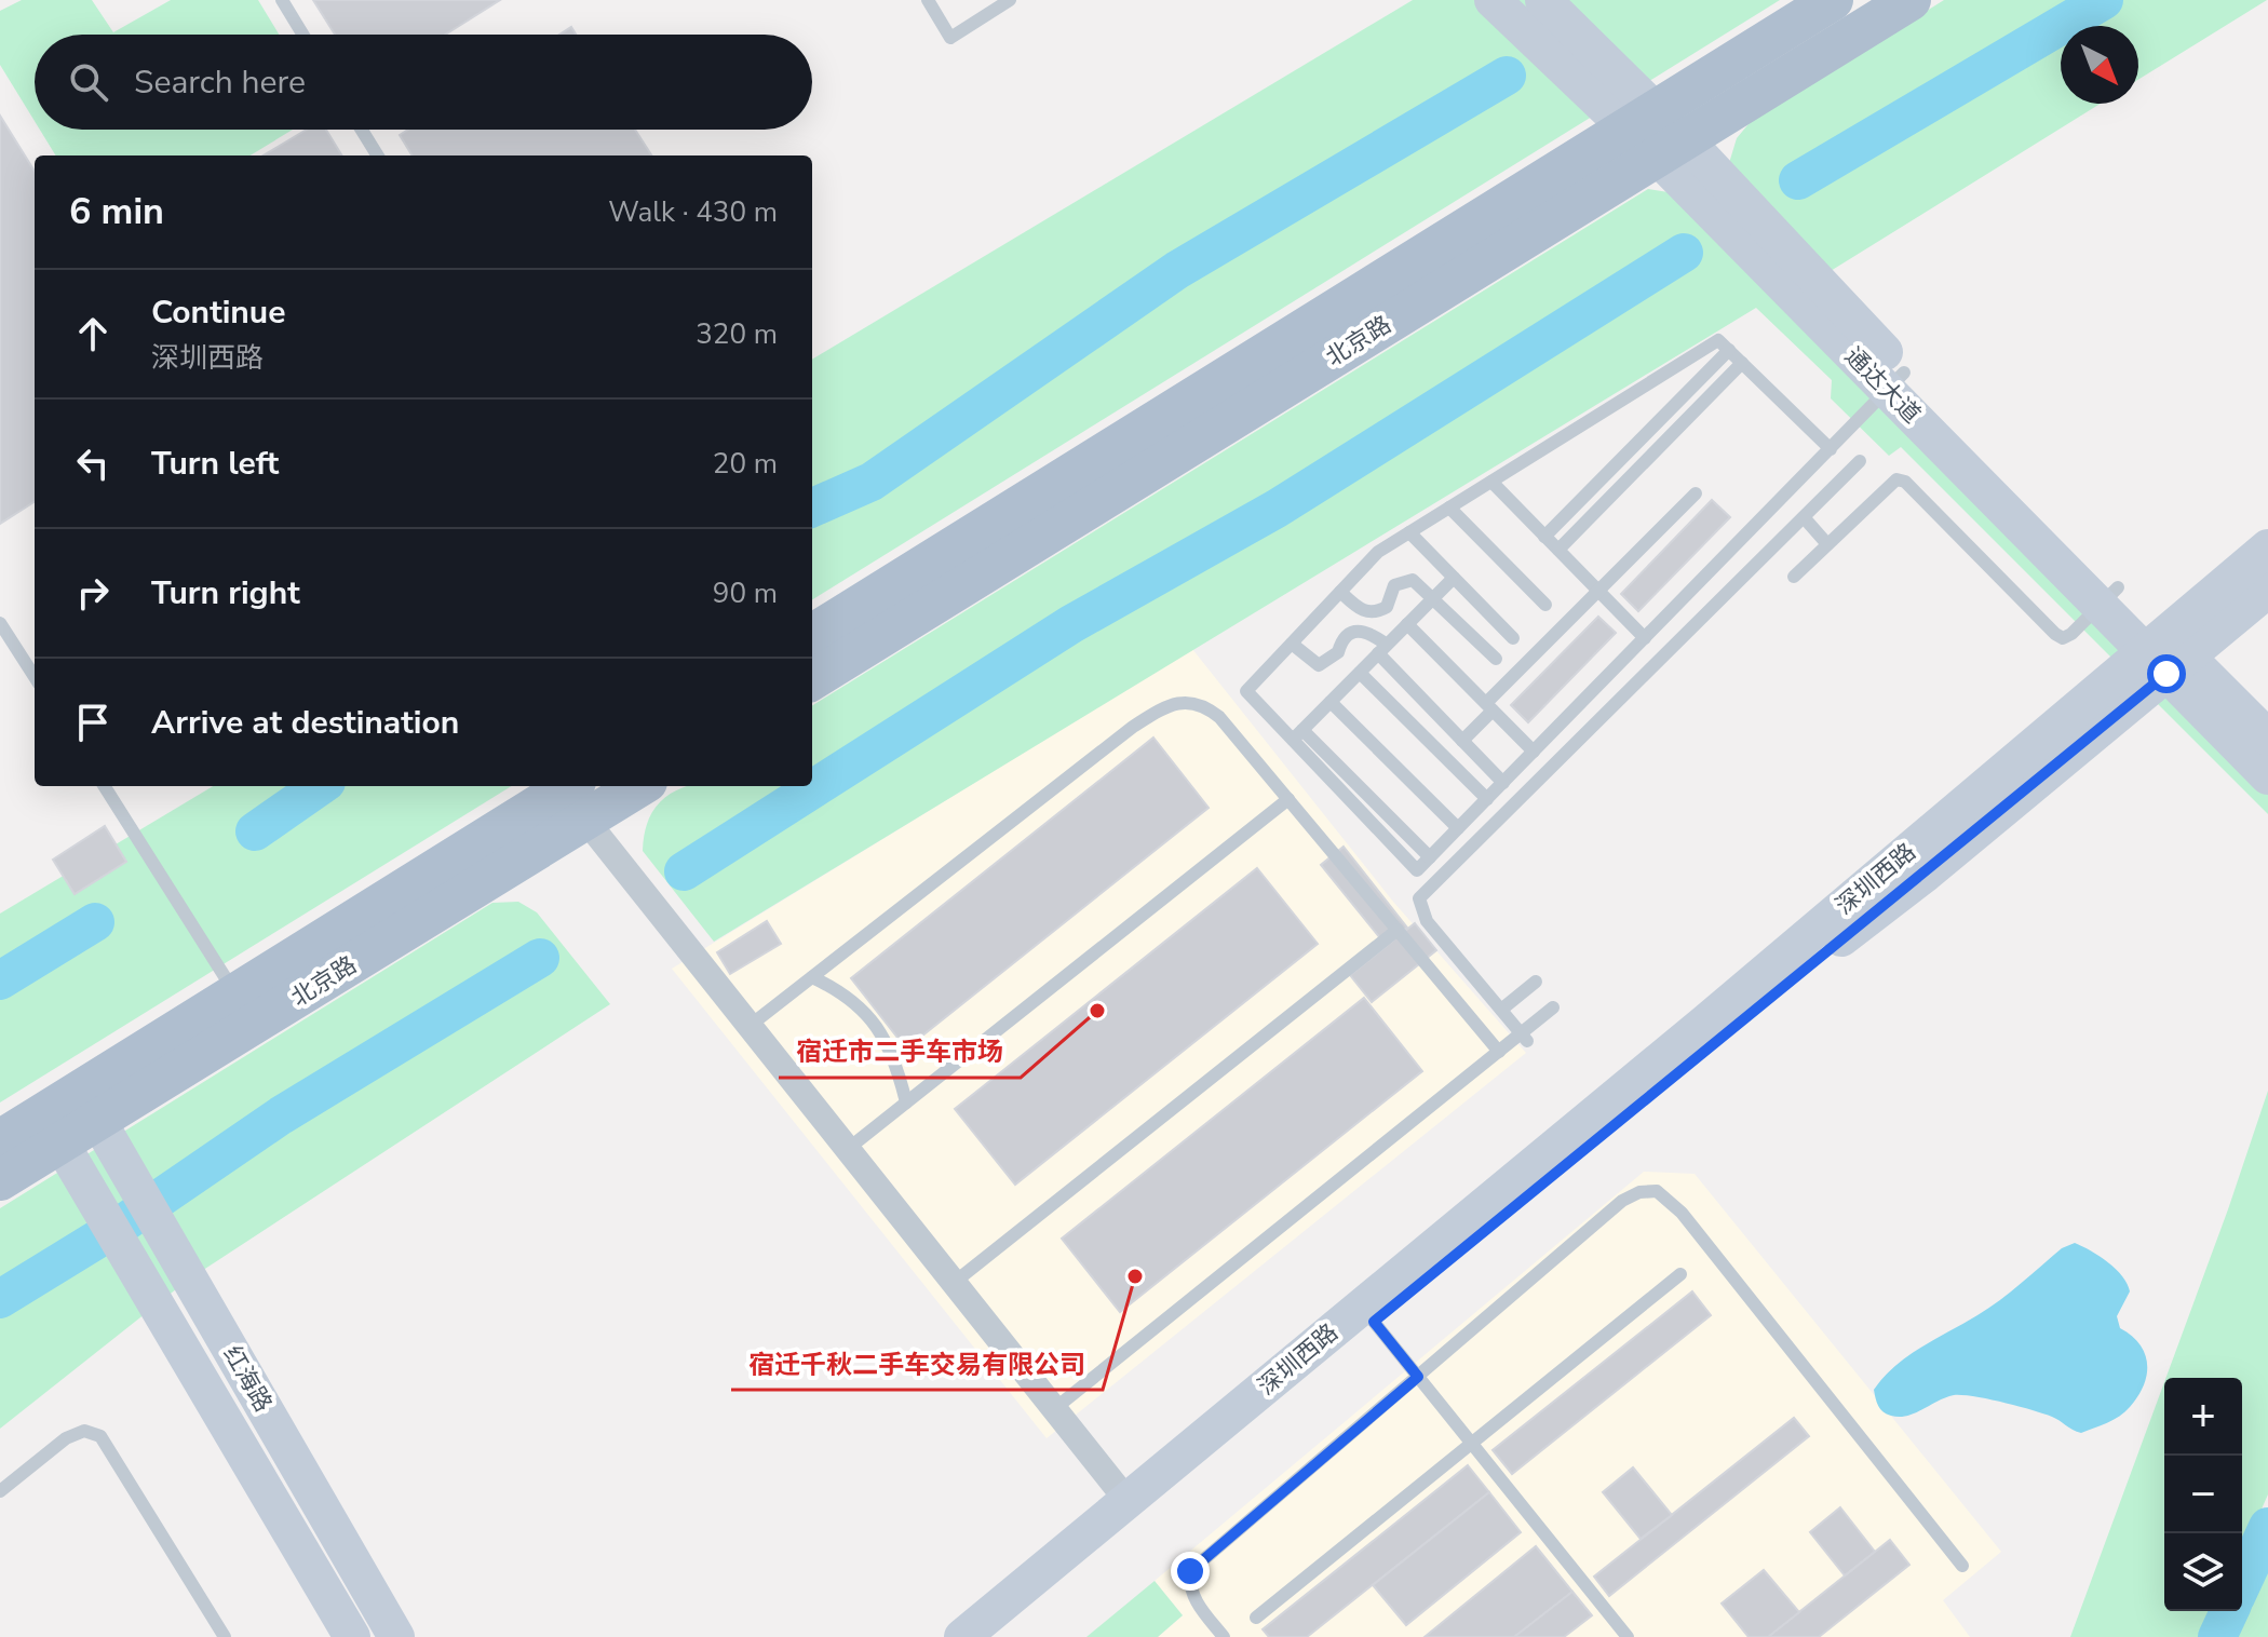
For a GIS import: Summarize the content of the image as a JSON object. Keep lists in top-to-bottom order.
{
  "streets": {
    "main road": ["北京路"],
    "street": ["通达大道", "深圳西路", "红海路"]
  },
  "crossings": [
    ["北京路", "通达大道"],
    ["北京路", "红海路"],
    ["通达大道", "深圳西路"]
  ],
  "places": ["宿迁市二手车市场", "宿迁千秋二手车交易有限公司"],
  "north": "bottom right",
  "page": {
    "search": "Search here",
    "heading": ["6 min", "Walk · 430 m"],
    "list": [
      ["Continue", "深圳西路", "320 m"],
      ["Turn left", "20 m"],
      ["Turn right", "90 m"],
      "Arrive at destination"
    ],
    "map_buttons": ["+", "−"]
  }
}
